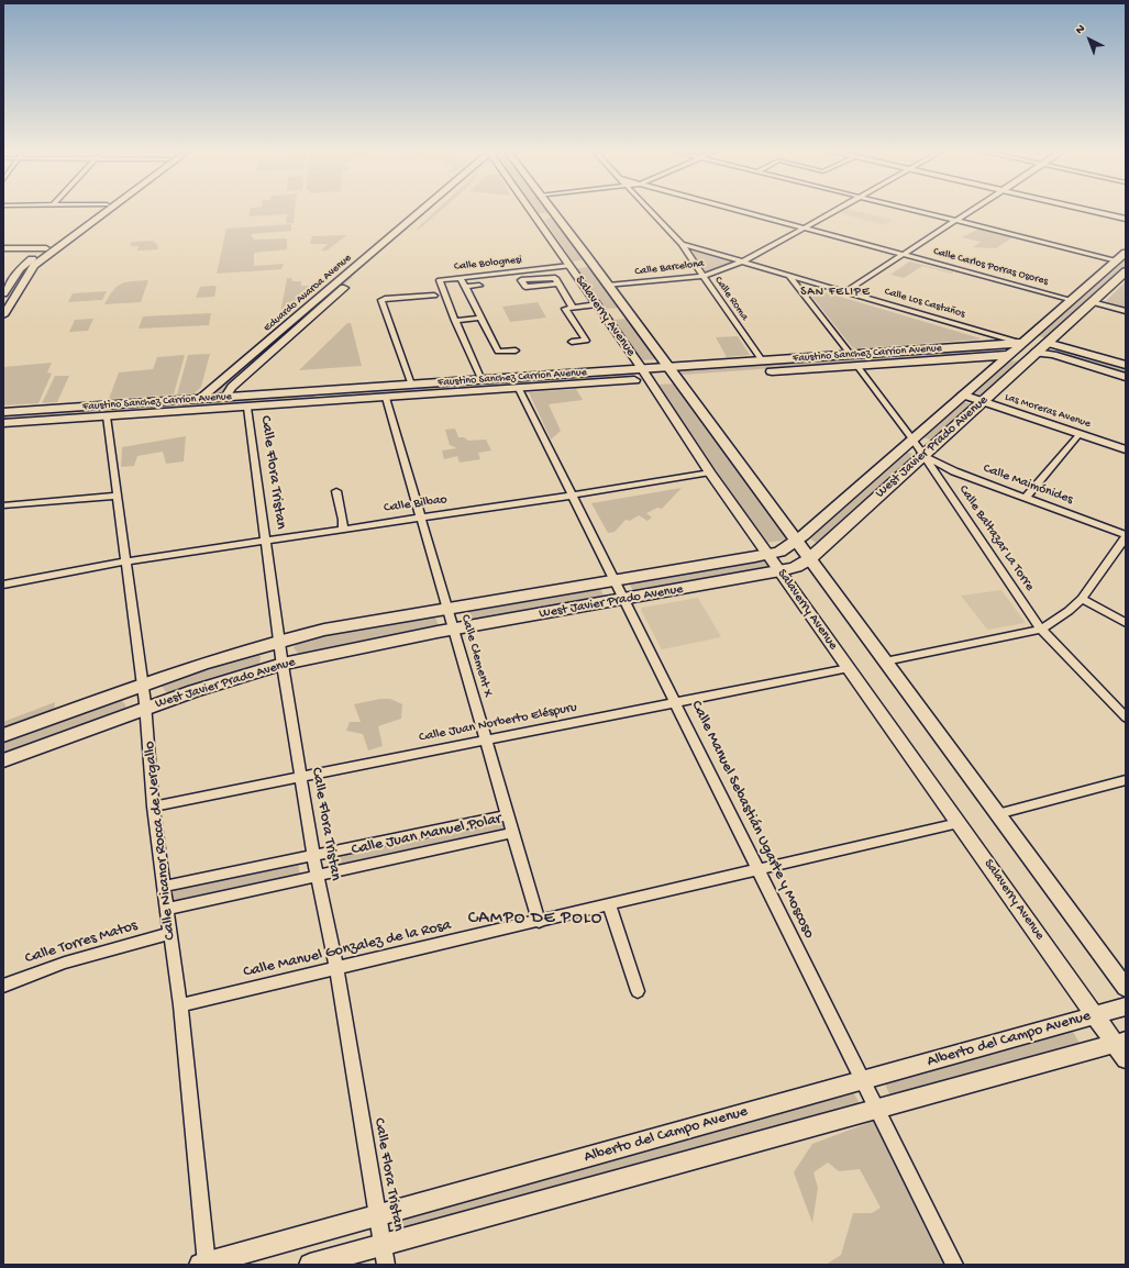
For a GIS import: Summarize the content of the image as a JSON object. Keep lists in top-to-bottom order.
{
  "streets": {
    "main road": [
      "Eduardo Avaroa Avenue",
      "Salaverry Avenue",
      "Faustino Sanchez Carrion Avenue",
      "Las Moreras Avenue",
      "West Javier Prado Avenue",
      "Alberto del Campo Avenue"
    ],
    "street": [
      "Calle Bolognesi",
      "Calle Carlos Porras Osores",
      "Calle Barcelona",
      "Calle Roma",
      "Calle Los Castaños",
      "Calle Flora Tristan",
      "Calle Maimónides",
      "Calle Bilbao",
      "Calle Baltazar La Torre",
      "Calle Clement X",
      "Calle Juan Norberto Eléspuru",
      "Calle Manuel Sebastián Ugarte y Moscoso",
      "Calle Juan Manuel Polar",
      "Calle Nicanor Rocca de Vergallo",
      "Calle Torres Matos",
      "Calle Manuel Gonzalez de la Rosa"
    ]
  },
  "crossings": [
    ["Calle Bolognesi", "Salaverry Avenue"],
    ["Calle Bolognesi", "Faustino Sanchez Carrion Avenue"],
    ["Calle Carlos Porras Osores", "Calle Barcelona"],
    ["Calle Barcelona", "Calle Roma"],
    ["Calle Barcelona", "Calle Los Castaños"],
    ["Calle Barcelona", "Salaverry Avenue"],
    ["Eduardo Avaroa Avenue", "Faustino Sanchez Carrion Avenue"],
    ["Calle Roma", "Calle Los Castaños"],
    ["Calle Roma", "Faustino Sanchez Carrion Avenue"],
    ["Calle Los Castaños", "Faustino Sanchez Carrion Avenue"],
    ["Calle Los Castaños", "West Javier Prado Avenue"],
    ["Salaverry Avenue", "Faustino Sanchez Carrion Avenue"],
    ["Salaverry Avenue", "West Javier Prado Avenue"],
    ["Salaverry Avenue", "Calle Bilbao"],
    ["Salaverry Avenue", "Calle Juan Norberto Eléspuru"],
    ["Salaverry Avenue", "Calle Manuel Gonzalez de la Rosa"],
    ["Salaverry Avenue", "Alberto del Campo Avenue"],
    ["Faustino Sanchez Carrion Avenue", "West Javier Prado Avenue"],
    ["Faustino Sanchez Carrion Avenue", "Calle Flora Tristan"],
    ["Faustino Sanchez Carrion Avenue", "Calle Baltazar La Torre"],
    ["Faustino Sanchez Carrion Avenue", "Calle Clement X"],
    ["Faustino Sanchez Carrion Avenue", "Calle Manuel Sebastián Ugarte y Moscoso"],
    ["Faustino Sanchez Carrion Avenue", "Calle Nicanor Rocca de Vergallo"],
    ["Las Moreras Avenue", "West Javier Prado Avenue"],
    ["West Javier Prado Avenue", "Calle Flora Tristan"],
    ["West Javier Prado Avenue", "Calle Maimónides"],
    ["West Javier Prado Avenue", "Calle Baltazar La Torre"],
    ["West Javier Prado Avenue", "Calle Clement X"],
    ["West Javier Prado Avenue", "Calle Manuel Sebastián Ugarte y Moscoso"],
    ["West Javier Prado Avenue", "Calle Nicanor Rocca de Vergallo"],
    ["Calle Flora Tristan", "Calle Bilbao"],
    ["Calle Flora Tristan", "Calle Juan Norberto Eléspuru"],
    ["Calle Flora Tristan", "Calle Juan Manuel Polar"],
    ["Calle Flora Tristan", "Calle Manuel Gonzalez de la Rosa"],
    ["Calle Flora Tristan", "Alberto del Campo Avenue"],
    ["Calle Maimónides", "Calle Baltazar La Torre"],
    ["Calle Bilbao", "Calle Clement X"],
    ["Calle Bilbao", "Calle Manuel Sebastián Ugarte y Moscoso"],
    ["Calle Bilbao", "Calle Nicanor Rocca de Vergallo"],
    ["Calle Clement X", "Calle Juan Norberto Eléspuru"],
    ["Calle Clement X", "Calle Juan Manuel Polar"],
    ["Calle Clement X", "Calle Manuel Gonzalez de la Rosa"],
    ["Calle Juan Norberto Eléspuru", "Calle Manuel Sebastián Ugarte y Moscoso"],
    ["Calle Juan Norberto Eléspuru", "Calle Nicanor Rocca de Vergallo"],
    ["Calle Manuel Sebastián Ugarte y Moscoso", "Calle Manuel Gonzalez de la Rosa"],
    ["Calle Manuel Sebastián Ugarte y Moscoso", "Alberto del Campo Avenue"],
    ["Calle Juan Manuel Polar", "Calle Nicanor Rocca de Vergallo"],
    ["Calle Nicanor Rocca de Vergallo", "Calle Torres Matos"],
    ["Calle Nicanor Rocca de Vergallo", "Calle Manuel Gonzalez de la Rosa"],
    ["Calle Nicanor Rocca de Vergallo", "Alberto del Campo Avenue"]
  ],
  "districts": ["SAN FELIPE", "CAMPO DE POLO"],
  "north": "top left"
}
